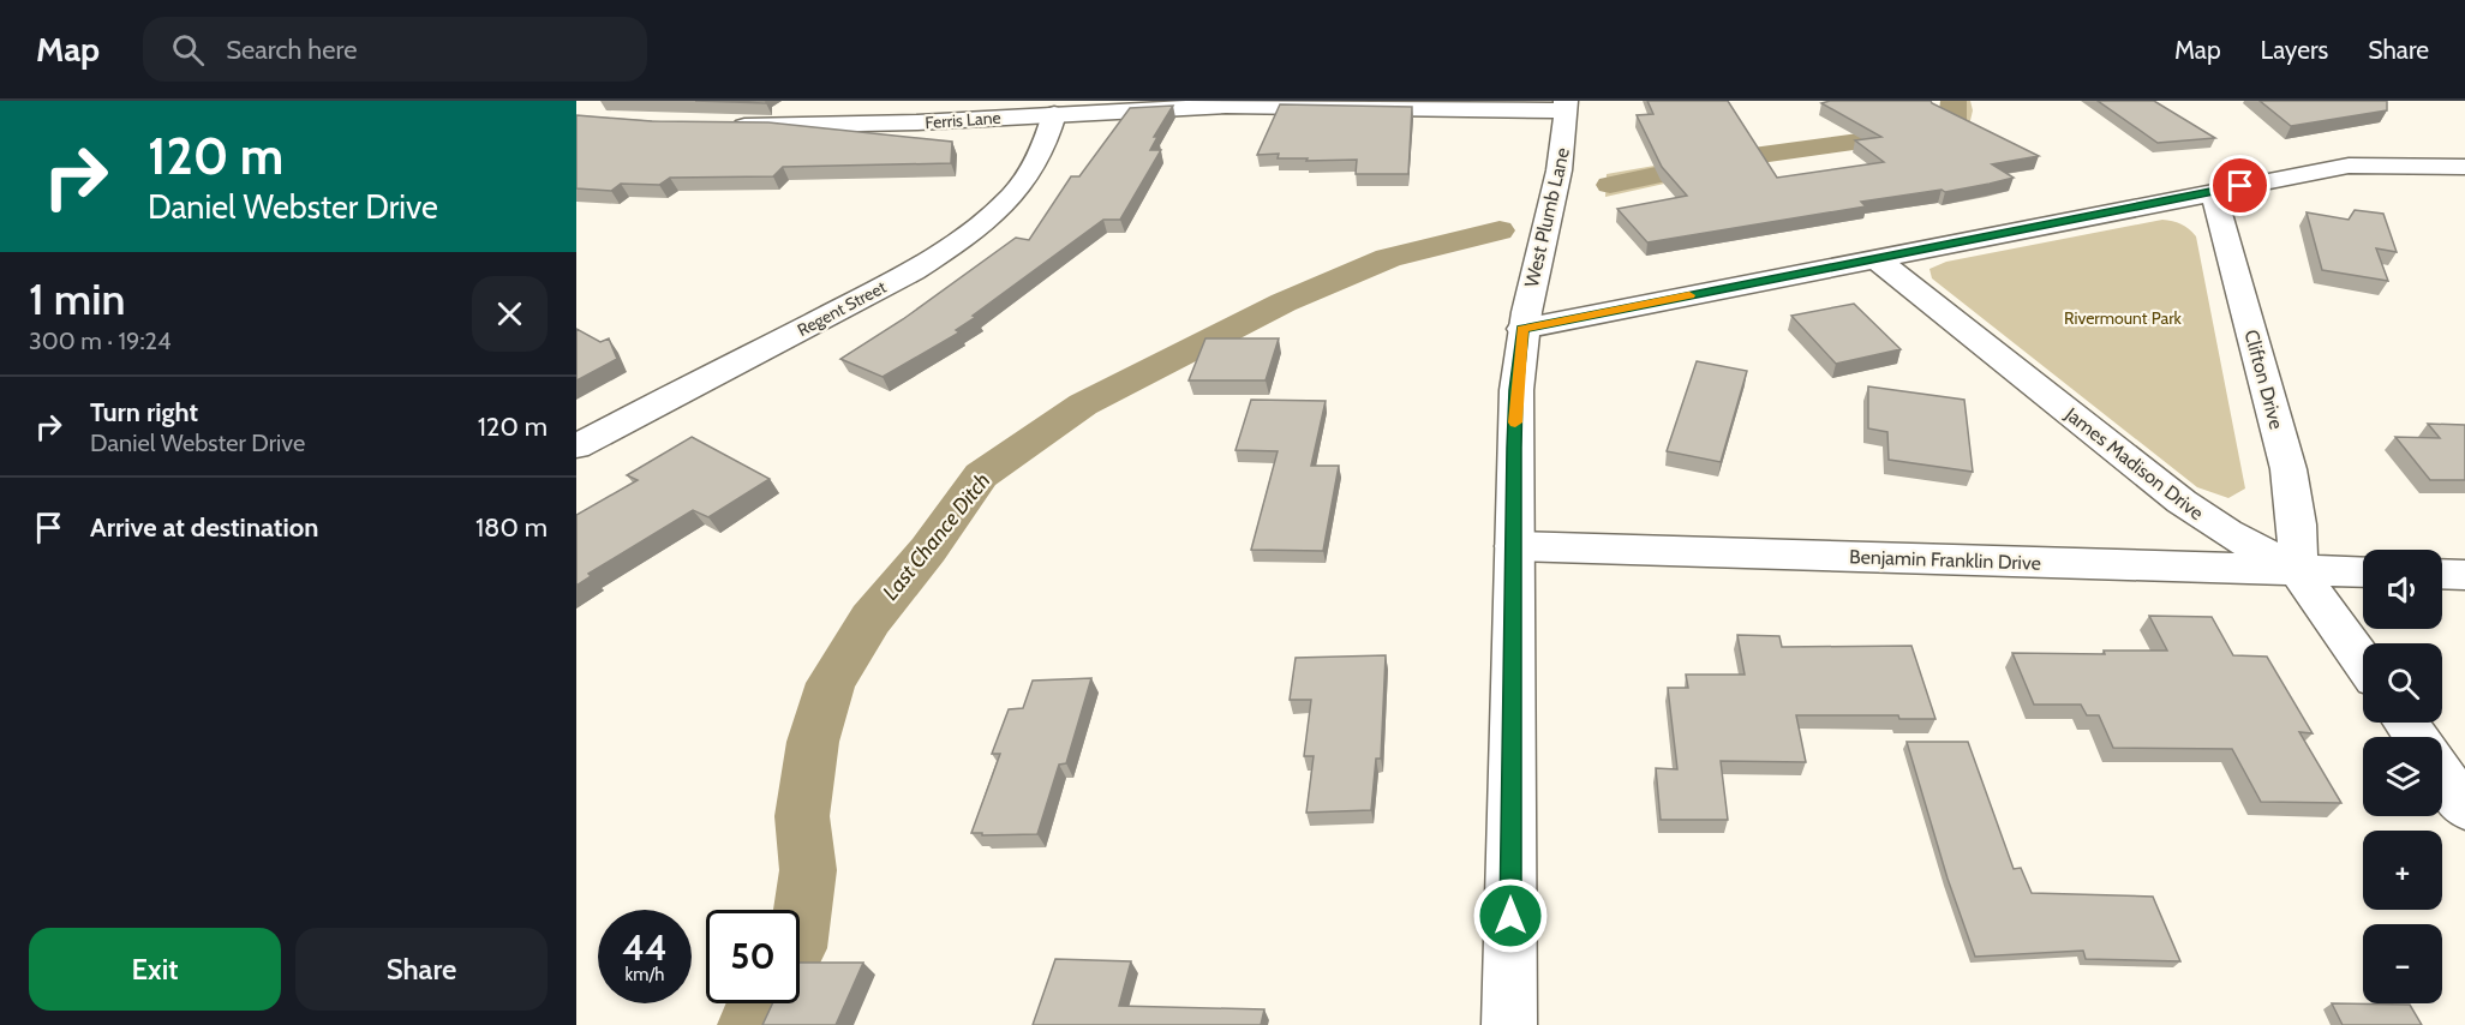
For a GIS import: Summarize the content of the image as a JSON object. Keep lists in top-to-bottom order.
{
  "streets": {
    "street": [
      "Ferris Lane",
      "West Plumb Lane",
      "Regent Street",
      "Clifton Drive",
      "James Madison Drive",
      "Benjamin Franklin Drive"
    ]
  },
  "crossings": [
    ["Ferris Lane", "West Plumb Lane"],
    ["Ferris Lane", "Regent Street"],
    ["West Plumb Lane", "Benjamin Franklin Drive"],
    ["Clifton Drive", "James Madison Drive"],
    ["Clifton Drive", "Benjamin Franklin Drive"],
    ["James Madison Drive", "Benjamin Franklin Drive"]
  ],
  "water": ["Last Chance Ditch"],
  "parks": ["Rivermount Park"],
  "page": {
    "header": "Map",
    "search": "Search here",
    "nav": ["Map", "Layers", "Share"],
    "turn": ["120 m", "Daniel Webster Drive"],
    "heading": ["1 min", "300 m · 19:24"],
    "list": [
      {
        "name": "Turn right",
        "note": "Daniel Webster Drive",
        "value": "120 m"
      },
      {
        "name": "Arrive at destination",
        "value": "180 m"
      }
    ],
    "map_buttons": ["+", "−"],
    "speed": "44 km/h",
    "limit": "50",
    "buttons": ["Exit", "Share"]
  }
}
